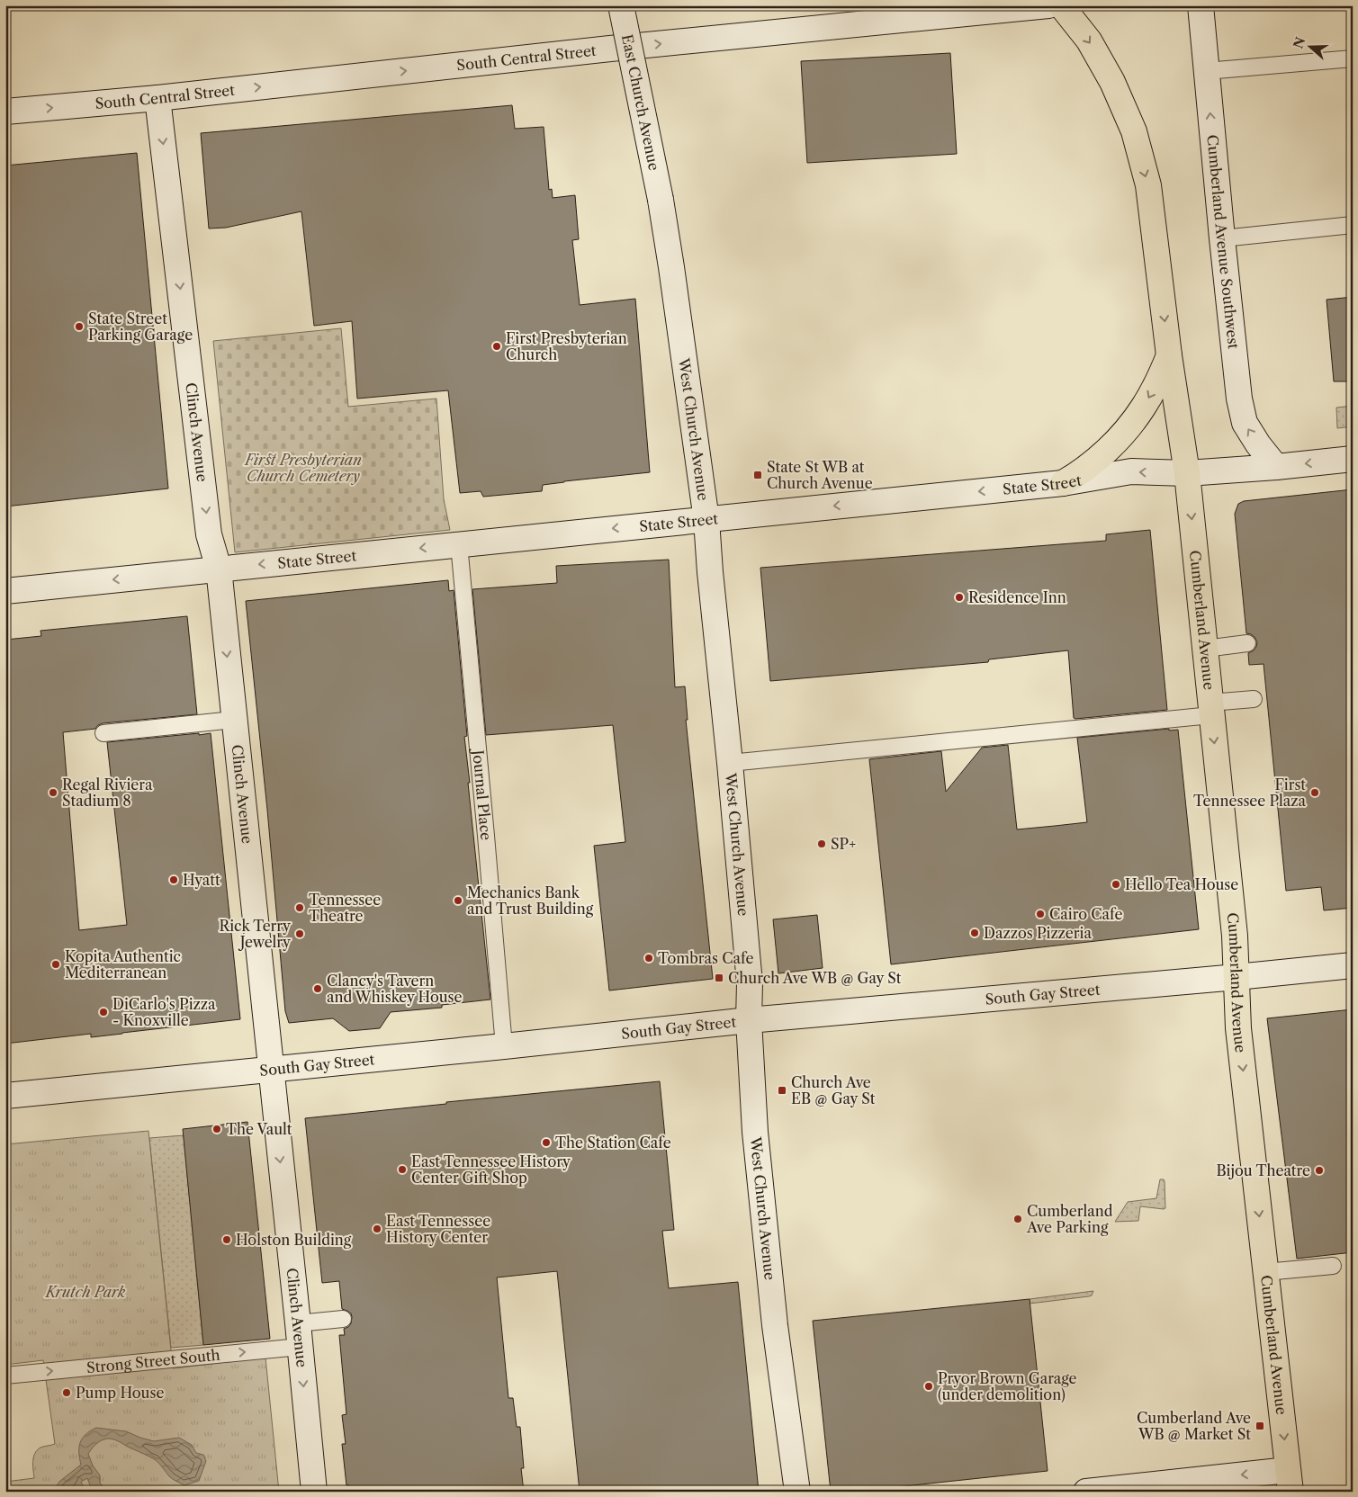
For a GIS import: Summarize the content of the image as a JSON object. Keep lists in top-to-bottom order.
{
  "streets": {
    "main road": ["Cumberland Avenue"],
    "street": [
      "South Central Street",
      "East Church Avenue",
      "Cumberland Avenue Southwest",
      "West Church Avenue",
      "Clinch Avenue",
      "State Street",
      "South Gay Street"
    ],
    "lane": ["Journal Place", "Strong Street South"]
  },
  "crossings": [
    ["South Central Street", "Clinch Avenue"],
    ["East Church Avenue", "West Church Avenue"],
    ["Cumberland Avenue Southwest", "State Street"],
    ["West Church Avenue", "State Street"],
    ["West Church Avenue", "South Gay Street"],
    ["Clinch Avenue", "State Street"],
    ["Clinch Avenue", "South Gay Street"],
    ["Clinch Avenue", "Strong Street South"],
    ["State Street", "Cumberland Avenue"],
    ["State Street", "Journal Place"],
    ["Cumberland Avenue", "South Gay Street"],
    ["Journal Place", "South Gay Street"]
  ],
  "one_way": [
    "South Central Street",
    "Cumberland Avenue Southwest",
    "Clinch Avenue",
    "State Street",
    "Cumberland Avenue",
    "Strong Street South"
  ],
  "parks": ["First Presbyterian Church Cemetery", "Krutch Park"],
  "places": {
    "other": [
      "State Street Parking Garage",
      "First Presbyterian Church",
      "Residence Inn",
      "Regal Riviera Stadium 8",
      "First Tennessee Plaza",
      "SP+",
      "Hyatt",
      "Hello Tea House",
      "Mechanics Bank and Trust Building",
      "Tennessee Theatre",
      "Cairo Cafe",
      "Dazzos Pizzeria",
      "Rick Terry Jewelry",
      "Tombras Cafe",
      "Kopita Authentic Mediterranean",
      "Clancy's Tavern and Whiskey House",
      "DiCarlo's Pizza - Knoxville",
      "The Vault",
      "The Station Cafe",
      "East Tennessee History Center Gift Shop",
      "Bijou Theatre",
      "Cumberland Ave Parking",
      "East Tennessee History Center",
      "Holston Building",
      "Pryor Brown Garage (under demolition)",
      "Pump House"
    ],
    "transit": [
      "State St WB at Church Avenue",
      "Church Ave WB @ Gay St",
      "Church Ave EB @ Gay St",
      "Cumberland Ave WB @ Market St"
    ]
  },
  "north": "left"
}
